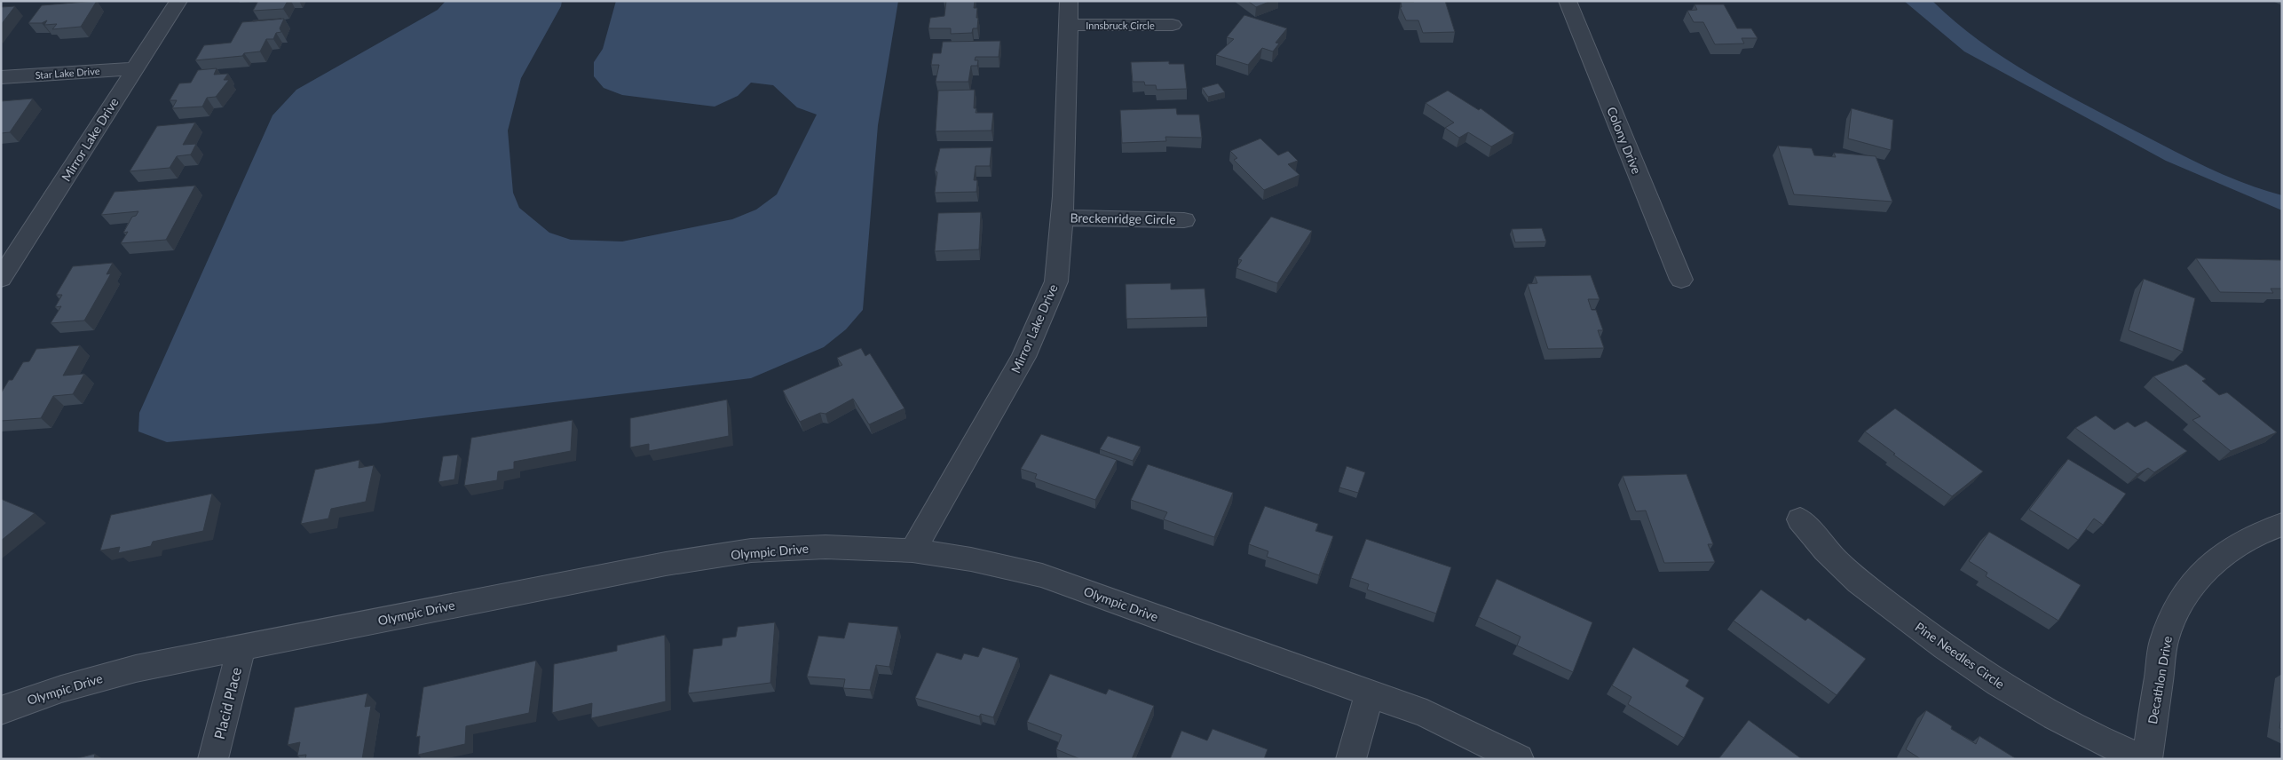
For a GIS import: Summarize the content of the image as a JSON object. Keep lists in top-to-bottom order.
{
  "streets": {
    "street": [
      "Innsbruck Circle",
      "Star Lake Drive",
      "Mirror Lake Drive",
      "Colony Drive",
      "Breckenridge Circle",
      "Olympic Drive",
      "Pine Needles Circle",
      "Decathlon Drive",
      "Placid Place"
    ]
  },
  "crossings": [
    ["Innsbruck Circle", "Mirror Lake Drive"],
    ["Star Lake Drive", "Mirror Lake Drive"],
    ["Mirror Lake Drive", "Breckenridge Circle"],
    ["Mirror Lake Drive", "Olympic Drive"],
    ["Olympic Drive", "Placid Place"]
  ]
}
